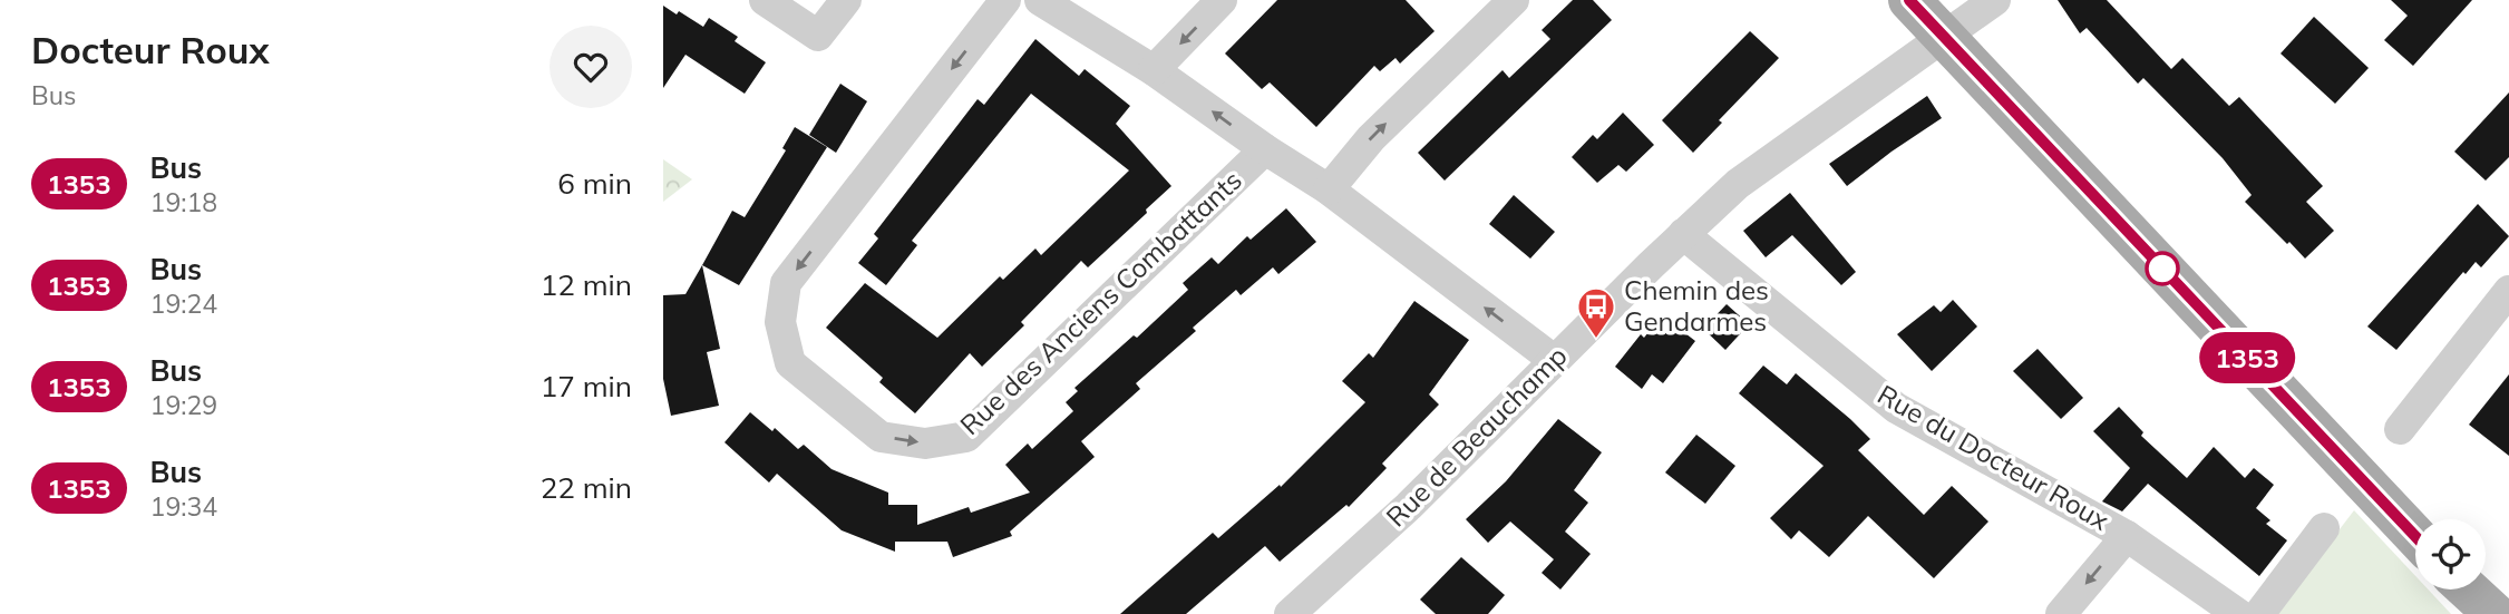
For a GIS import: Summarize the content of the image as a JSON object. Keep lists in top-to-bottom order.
{
  "streets": {
    "street": ["Rue des Anciens Combattants", "Rue de Beauchamp", "Rue du Docteur Roux"]
  },
  "crossings": [
    ["Rue de Beauchamp", "Rue du Docteur Roux"]
  ],
  "places": {
    "bus stop": ["Chemin des Gendarmes"]
  },
  "lines": ["bus line 1353"],
  "page": {
    "heading": ["Docteur Roux", "Bus"],
    "on_map": "1353",
    "list": [
      {
        "mark": "1353",
        "name": "Bus",
        "note": "19:18",
        "value": "6 min"
      },
      {
        "mark": "1353",
        "name": "Bus",
        "note": "19:24",
        "value": "12 min"
      },
      {
        "mark": "1353",
        "name": "Bus",
        "note": "19:29",
        "value": "17 min"
      },
      {
        "mark": "1353",
        "name": "Bus",
        "note": "19:34",
        "value": "22 min"
      }
    ]
  }
}
